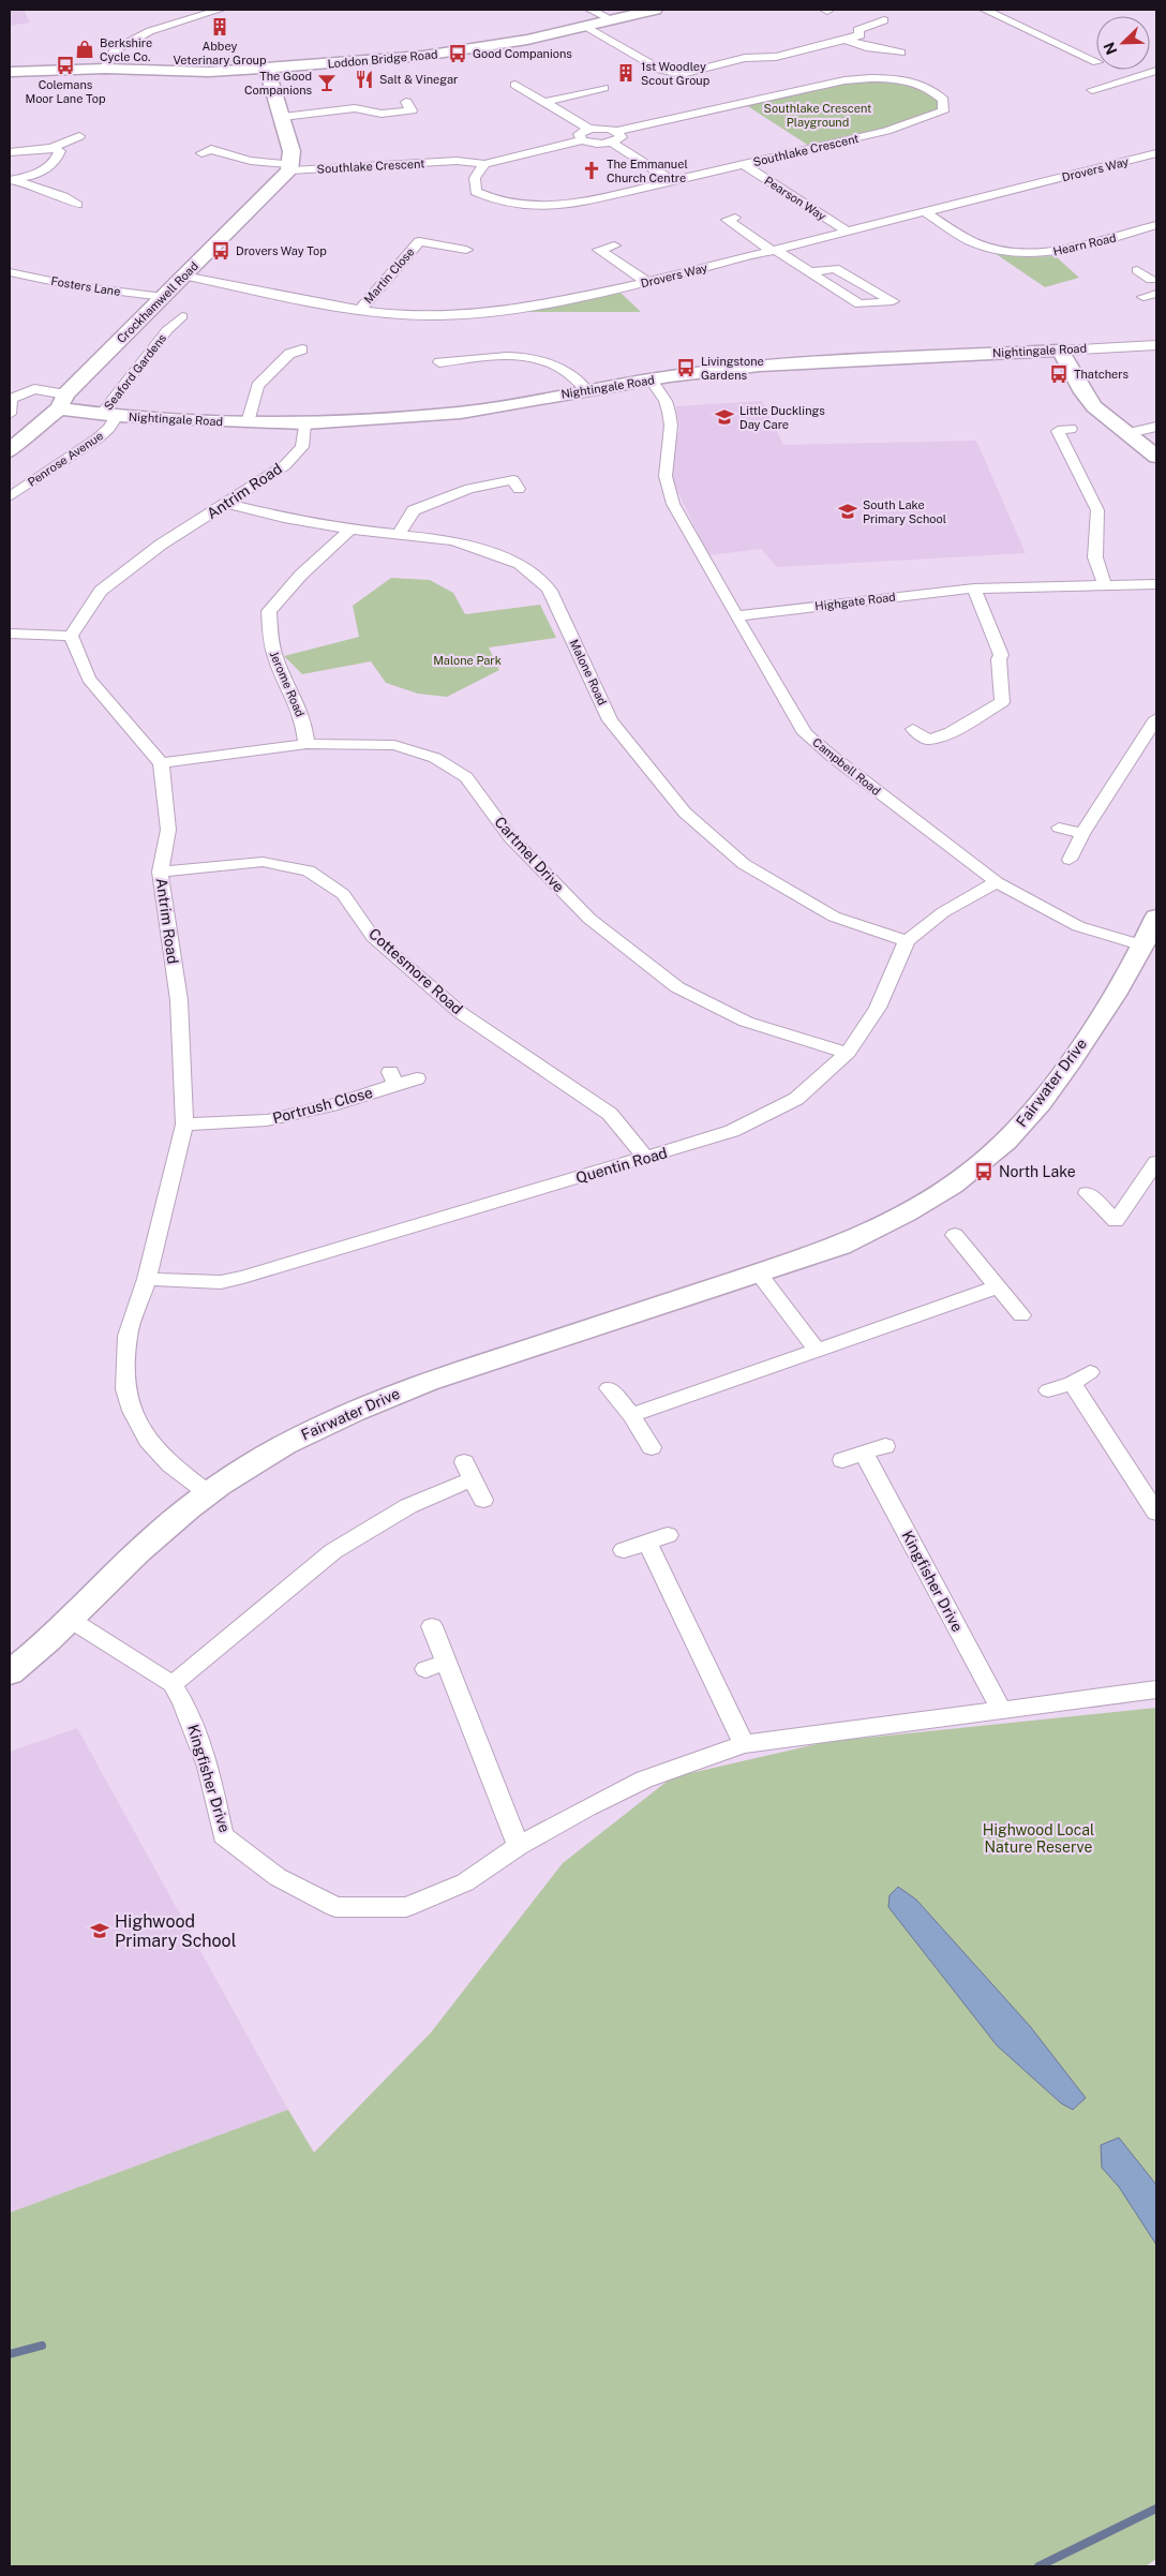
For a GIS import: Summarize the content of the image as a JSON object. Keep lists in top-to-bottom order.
{
  "streets": {
    "street": [
      "Loddon Bridge Road",
      "Southlake Crescent",
      "Drovers Way",
      "Pearson Way",
      "Hearn Road",
      "Martin Close",
      "Fosters Lane",
      "Crockhamwell Road",
      "Nightingale Road",
      "Seaford Gardens",
      "Penrose Avenue",
      "Antrim Road",
      "Highgate Road",
      "Malone Road",
      "Jerome Road",
      "Campbell Road",
      "Cartmel Drive",
      "Cottesmore Road",
      "Fairwater Drive",
      "Portrush Close",
      "Quentin Road",
      "Kingfisher Drive"
    ]
  },
  "crossings": [
    ["Southlake Crescent", "Pearson Way"],
    ["Southlake Crescent", "Crockhamwell Road"],
    ["Drovers Way", "Pearson Way"],
    ["Drovers Way", "Hearn Road"],
    ["Drovers Way", "Martin Close"],
    ["Drovers Way", "Crockhamwell Road"],
    ["Fosters Lane", "Crockhamwell Road"],
    ["Crockhamwell Road", "Nightingale Road"],
    ["Nightingale Road", "Seaford Gardens"],
    ["Nightingale Road", "Penrose Avenue"],
    ["Nightingale Road", "Antrim Road"],
    ["Nightingale Road", "Campbell Road"],
    ["Seaford Gardens", "Penrose Avenue"],
    ["Antrim Road", "Malone Road"],
    ["Antrim Road", "Cartmel Drive"],
    ["Antrim Road", "Cottesmore Road"],
    ["Antrim Road", "Fairwater Drive"],
    ["Antrim Road", "Portrush Close"],
    ["Antrim Road", "Quentin Road"],
    ["Highgate Road", "Campbell Road"],
    ["Malone Road", "Jerome Road"],
    ["Malone Road", "Quentin Road"],
    ["Jerome Road", "Cartmel Drive"],
    ["Campbell Road", "Fairwater Drive"],
    ["Campbell Road", "Quentin Road"],
    ["Cartmel Drive", "Quentin Road"],
    ["Cottesmore Road", "Quentin Road"],
    ["Fairwater Drive", "Kingfisher Drive"]
  ],
  "parks": ["Southlake Crescent Playground", "Malone Park", "Highwood Local Nature Reserve"],
  "places": {
    "building": ["Abbey Veterinary Group", "1st Woodley Scout Group"],
    "shop": ["Berkshire Cycle Co."],
    "bus stop": [
      "Good Companions",
      "Colemans Moor Lane Top",
      "Drovers Way Top",
      "Livingstone Gardens",
      "Thatchers",
      "North Lake"
    ],
    "restaurant": ["Salt & Vinegar"],
    "bar": ["The Good Companions"],
    "church": ["The Emmanuel Church Centre"],
    "school or university": ["Little Ducklings Day Care", "South Lake Primary School", "Highwood Primary School"]
  },
  "north": "bottom left"
}
